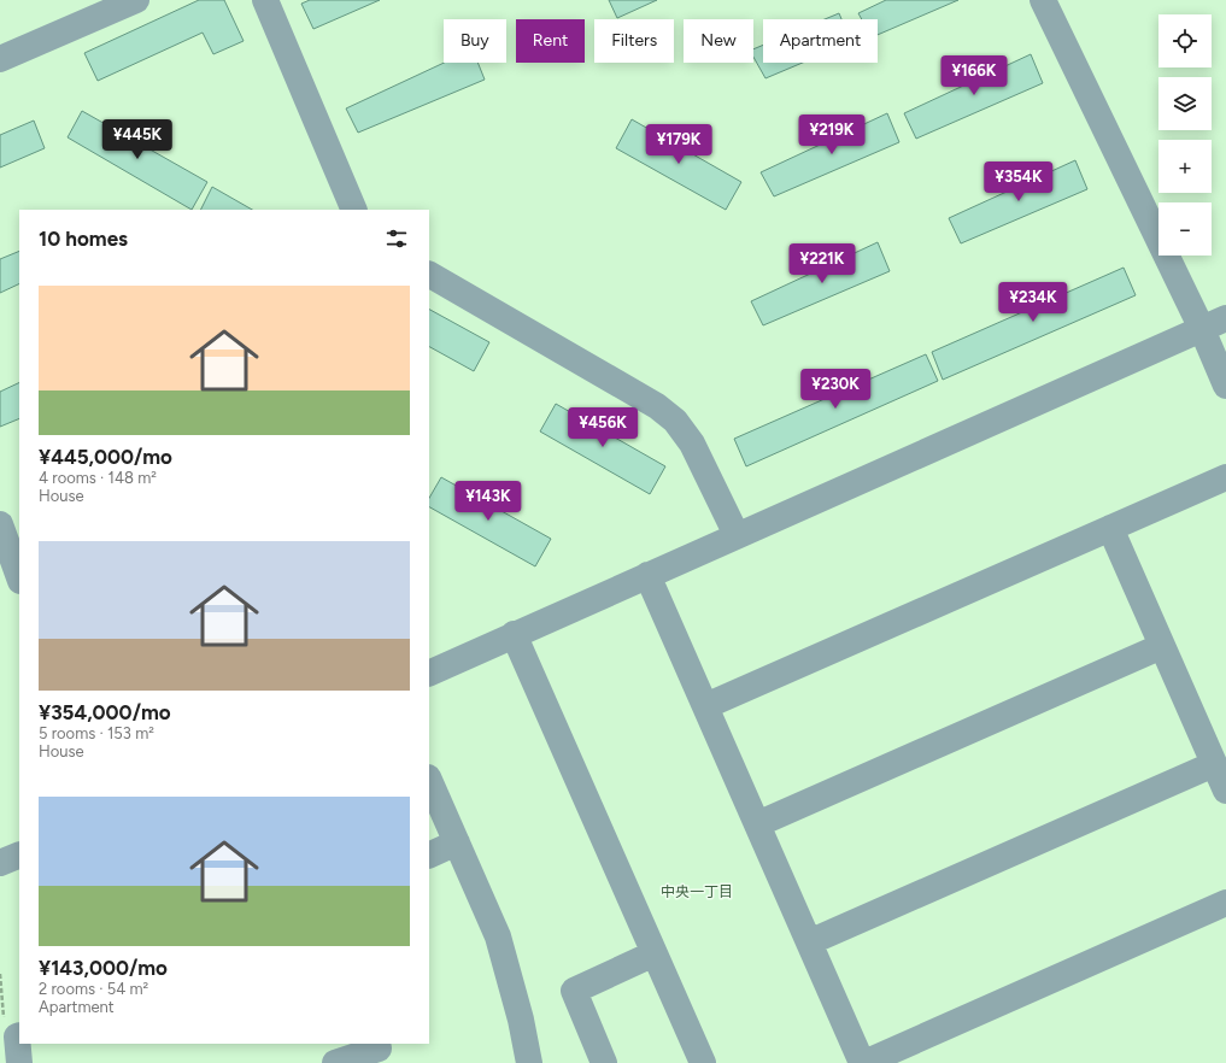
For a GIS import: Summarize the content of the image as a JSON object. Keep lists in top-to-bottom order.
{
  "districts": ["中央一丁目"],
  "page": {
    "map_buttons": ["+", "−"],
    "chip": [
      "Buy",
      "Rent",
      "Filters",
      "New",
      "Apartment"
    ],
    "price": [
      "¥166K",
      "¥219K",
      "¥445K",
      "¥179K",
      "¥354K",
      "¥221K",
      "¥234K",
      "¥230K",
      "¥456K",
      "¥143K"
    ],
    "heading": "10 homes",
    "list": [
      {
        "name": "¥445,000/mo",
        "note": "4 rooms · 148 m² · House"
      },
      {
        "name": "¥354,000/mo",
        "note": "5 rooms · 153 m² · House"
      },
      {
        "name": "¥143,000/mo",
        "note": "2 rooms · 54 m² · Apartment"
      }
    ]
  }
}
